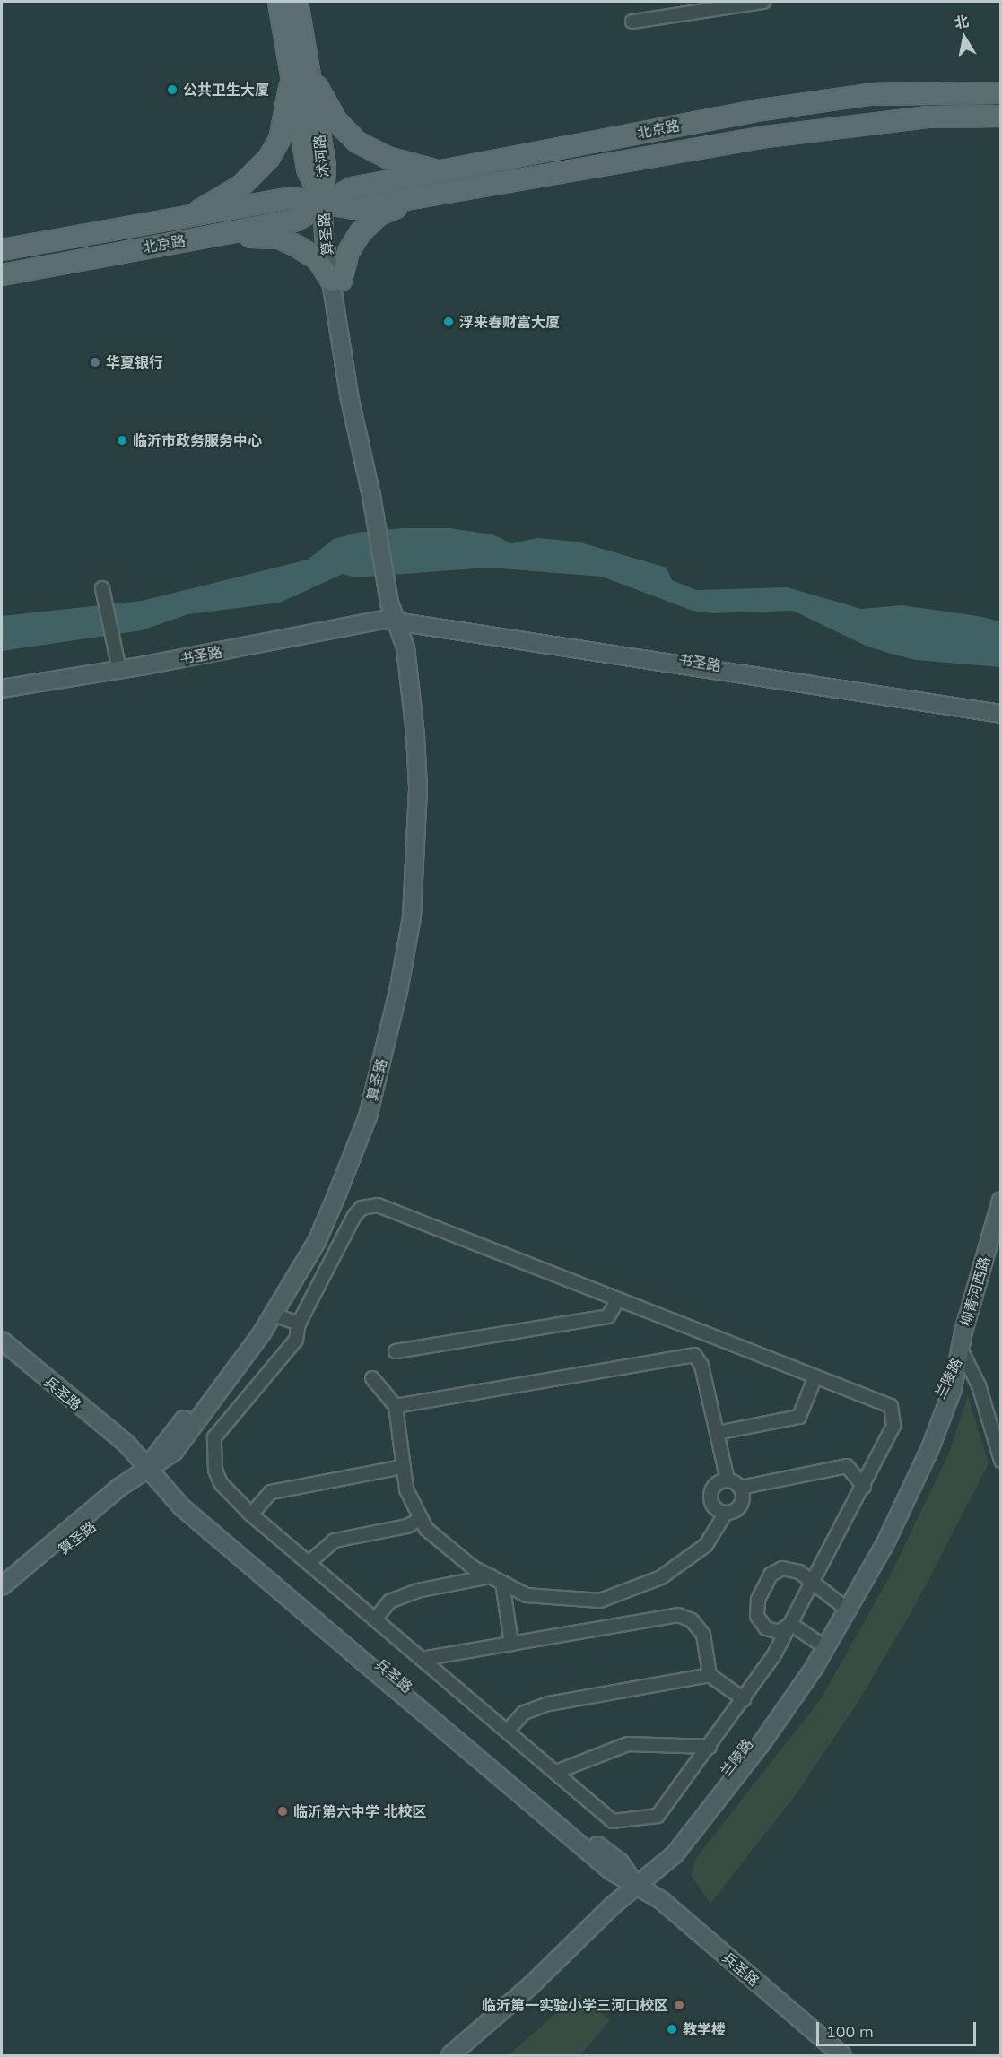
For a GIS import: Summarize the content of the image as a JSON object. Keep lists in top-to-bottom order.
{
  "streets": {
    "main road": [
      "北京路",
      "沭河路",
      "算圣路",
      "书圣路",
      "柳青河西路",
      "兰陵路",
      "兵圣路"
    ]
  },
  "crossings": [
    ["北京路", "沭河路"],
    ["北京路", "算圣路"],
    ["沭河路", "算圣路"],
    ["算圣路", "书圣路"],
    ["算圣路", "兵圣路"],
    ["柳青河西路", "兰陵路"],
    ["兰陵路", "兵圣路"]
  ],
  "places": [
    "公共卫生大厦",
    "浮来春财富大厦",
    "华夏银行",
    "临沂市政务服务中心",
    "临沂第六中学 北校区",
    "临沂第一实验小学三河口校区",
    "教学楼"
  ],
  "scale_bar": "100 m",
  "north": "top"
}
